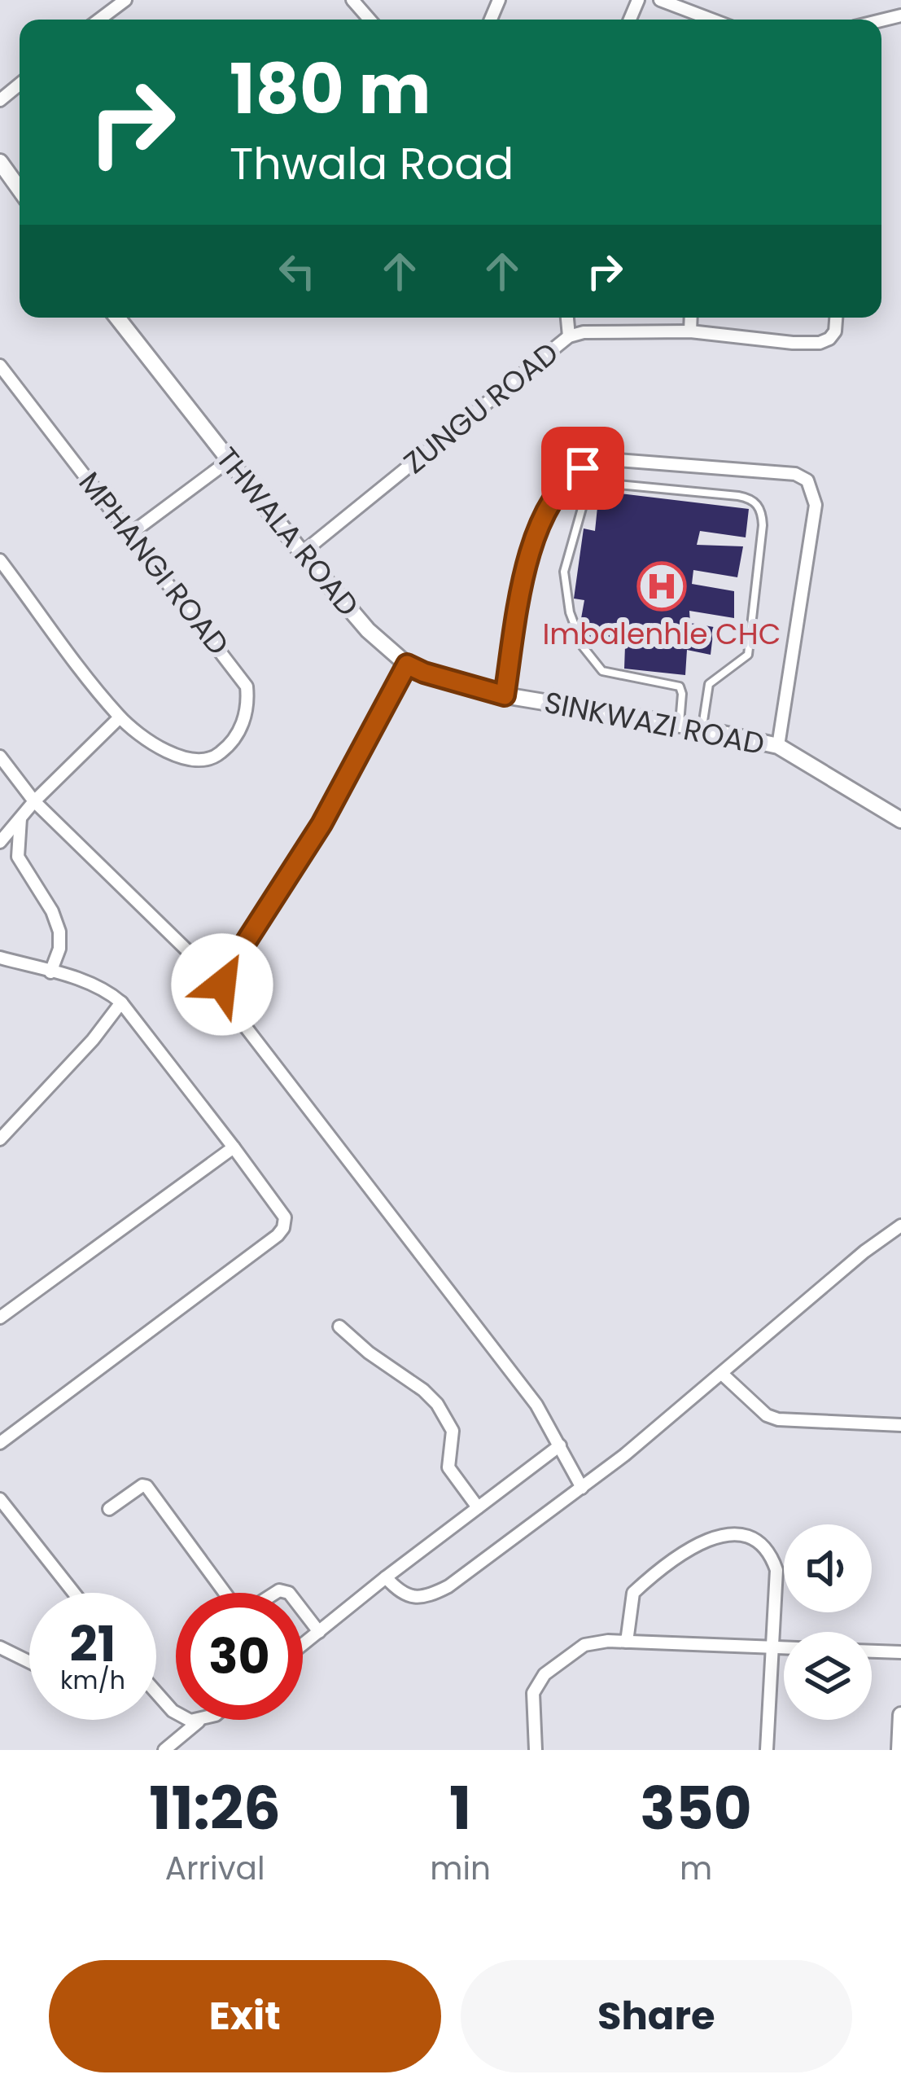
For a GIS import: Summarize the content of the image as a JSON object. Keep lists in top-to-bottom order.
{
  "streets": {
    "street": [
      "ZUNGU ROAD",
      "THWALA ROAD",
      "MPHANGI ROAD",
      "SINKWAZI ROAD"
    ]
  },
  "crossings": [
    ["ZUNGU ROAD", "THWALA ROAD"],
    ["THWALA ROAD", "SINKWAZI ROAD"]
  ],
  "places": {
    "hospital": ["Imbalenhle CHC"]
  },
  "page": {
    "turn": ["180 m", "Thwala Road"],
    "speed": "21 km/h",
    "limit": "30",
    "eta": [
      "11:26",
      "Arrival",
      "1",
      "min",
      "350",
      "m"
    ],
    "buttons": ["Exit", "Share"]
  }
}
